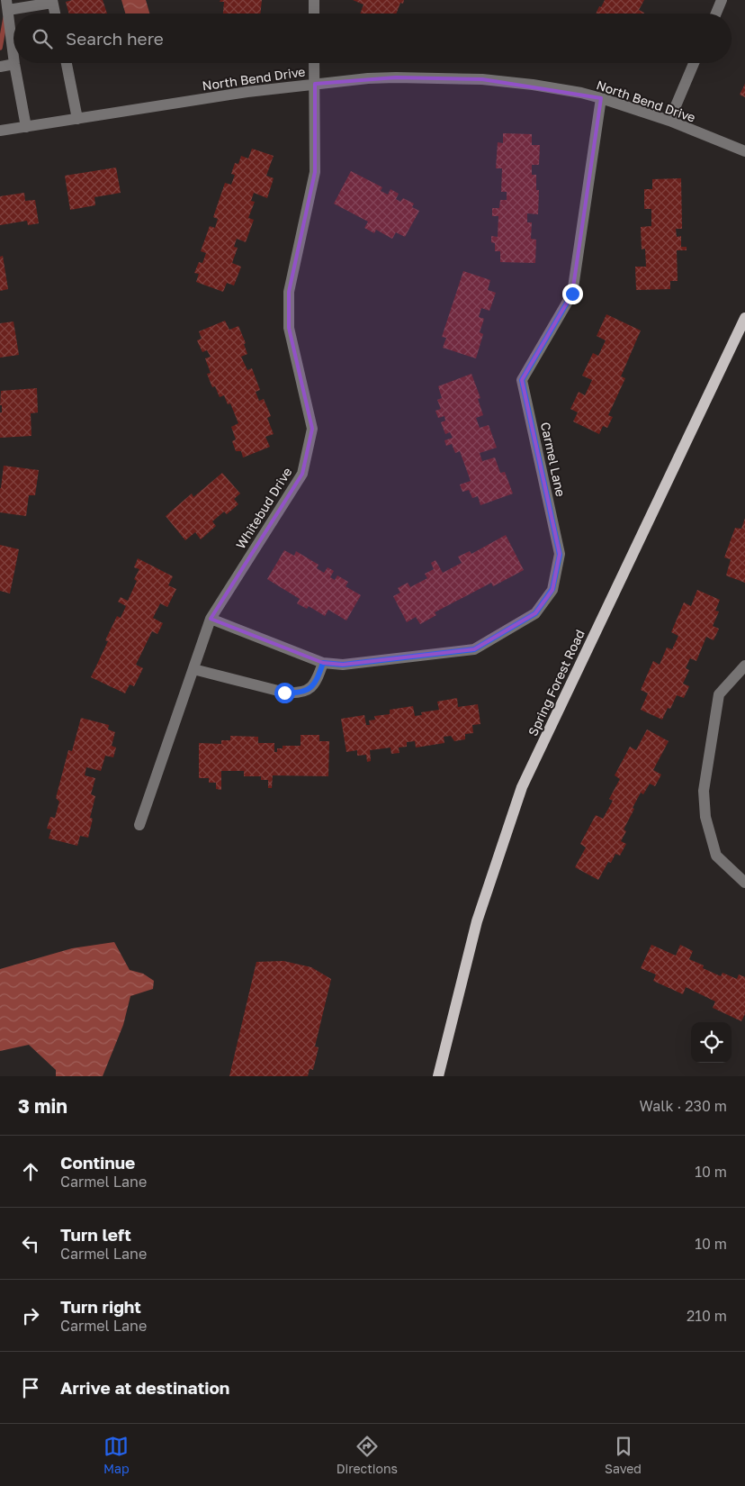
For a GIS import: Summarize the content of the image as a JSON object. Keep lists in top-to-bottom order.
{
  "streets": {
    "main road": ["Spring Forest Road"],
    "street": ["North Bend Drive", "Carmel Lane", "Whitebud Drive"]
  },
  "crossings": [
    ["North Bend Drive", "Carmel Lane"],
    ["North Bend Drive", "Whitebud Drive"],
    ["Carmel Lane", "Whitebud Drive"]
  ],
  "page": {
    "search": "Search here",
    "heading": ["3 min", "Walk · 230 m"],
    "list": [
      ["Continue", "Carmel Lane", "10 m"],
      ["Turn left", "Carmel Lane", "10 m"],
      ["Turn right", "Carmel Lane", "210 m"],
      "Arrive at destination"
    ],
    "nav": ["Map", "Directions", "Saved"]
  }
}
